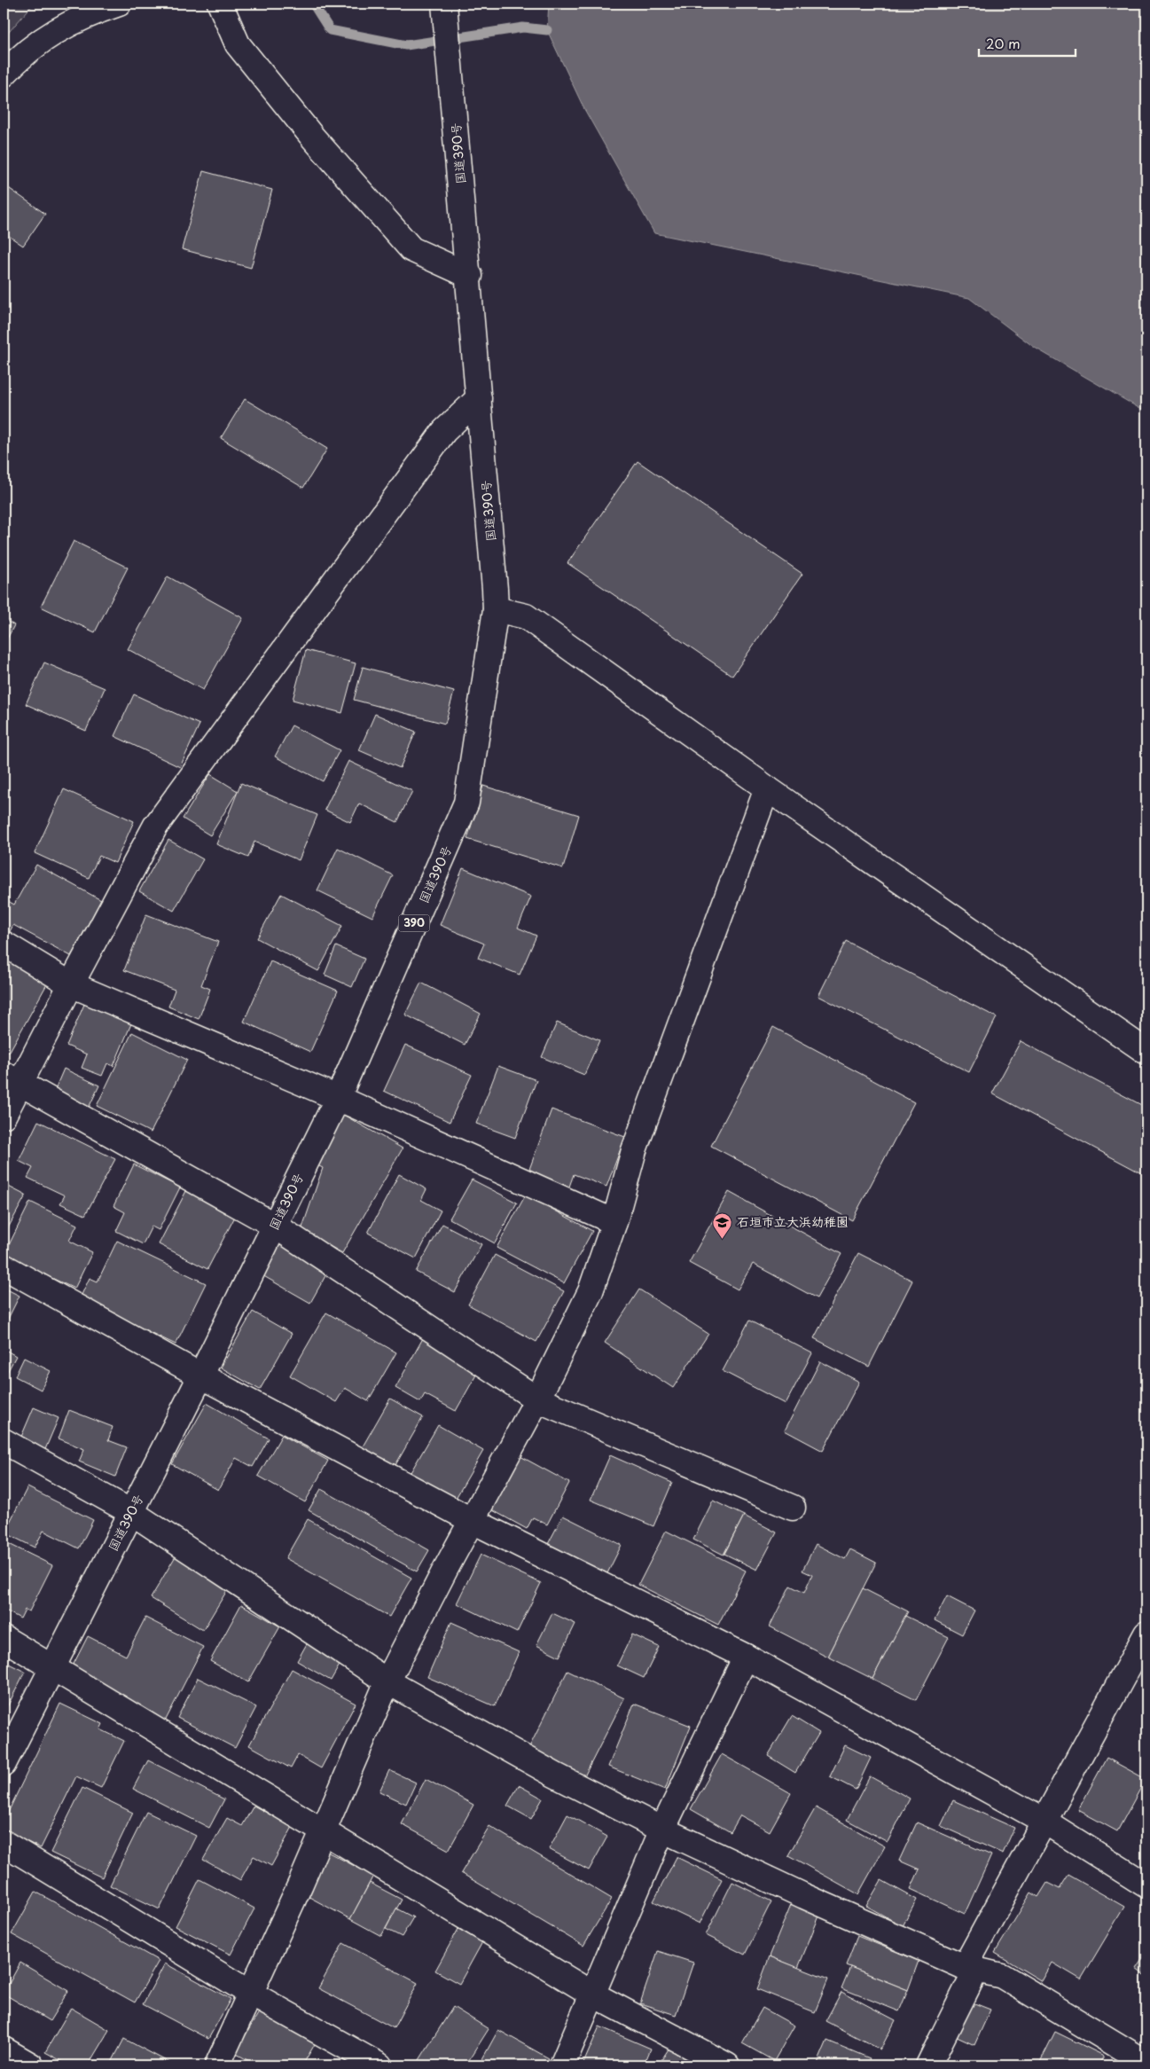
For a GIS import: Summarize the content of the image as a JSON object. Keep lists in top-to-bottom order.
{
  "streets": {
    "main road": ["国道390号", "390"]
  },
  "places": {
    "school or university": ["石垣市立大浜幼稚園"]
  },
  "scale_bar": "20 m"
}
